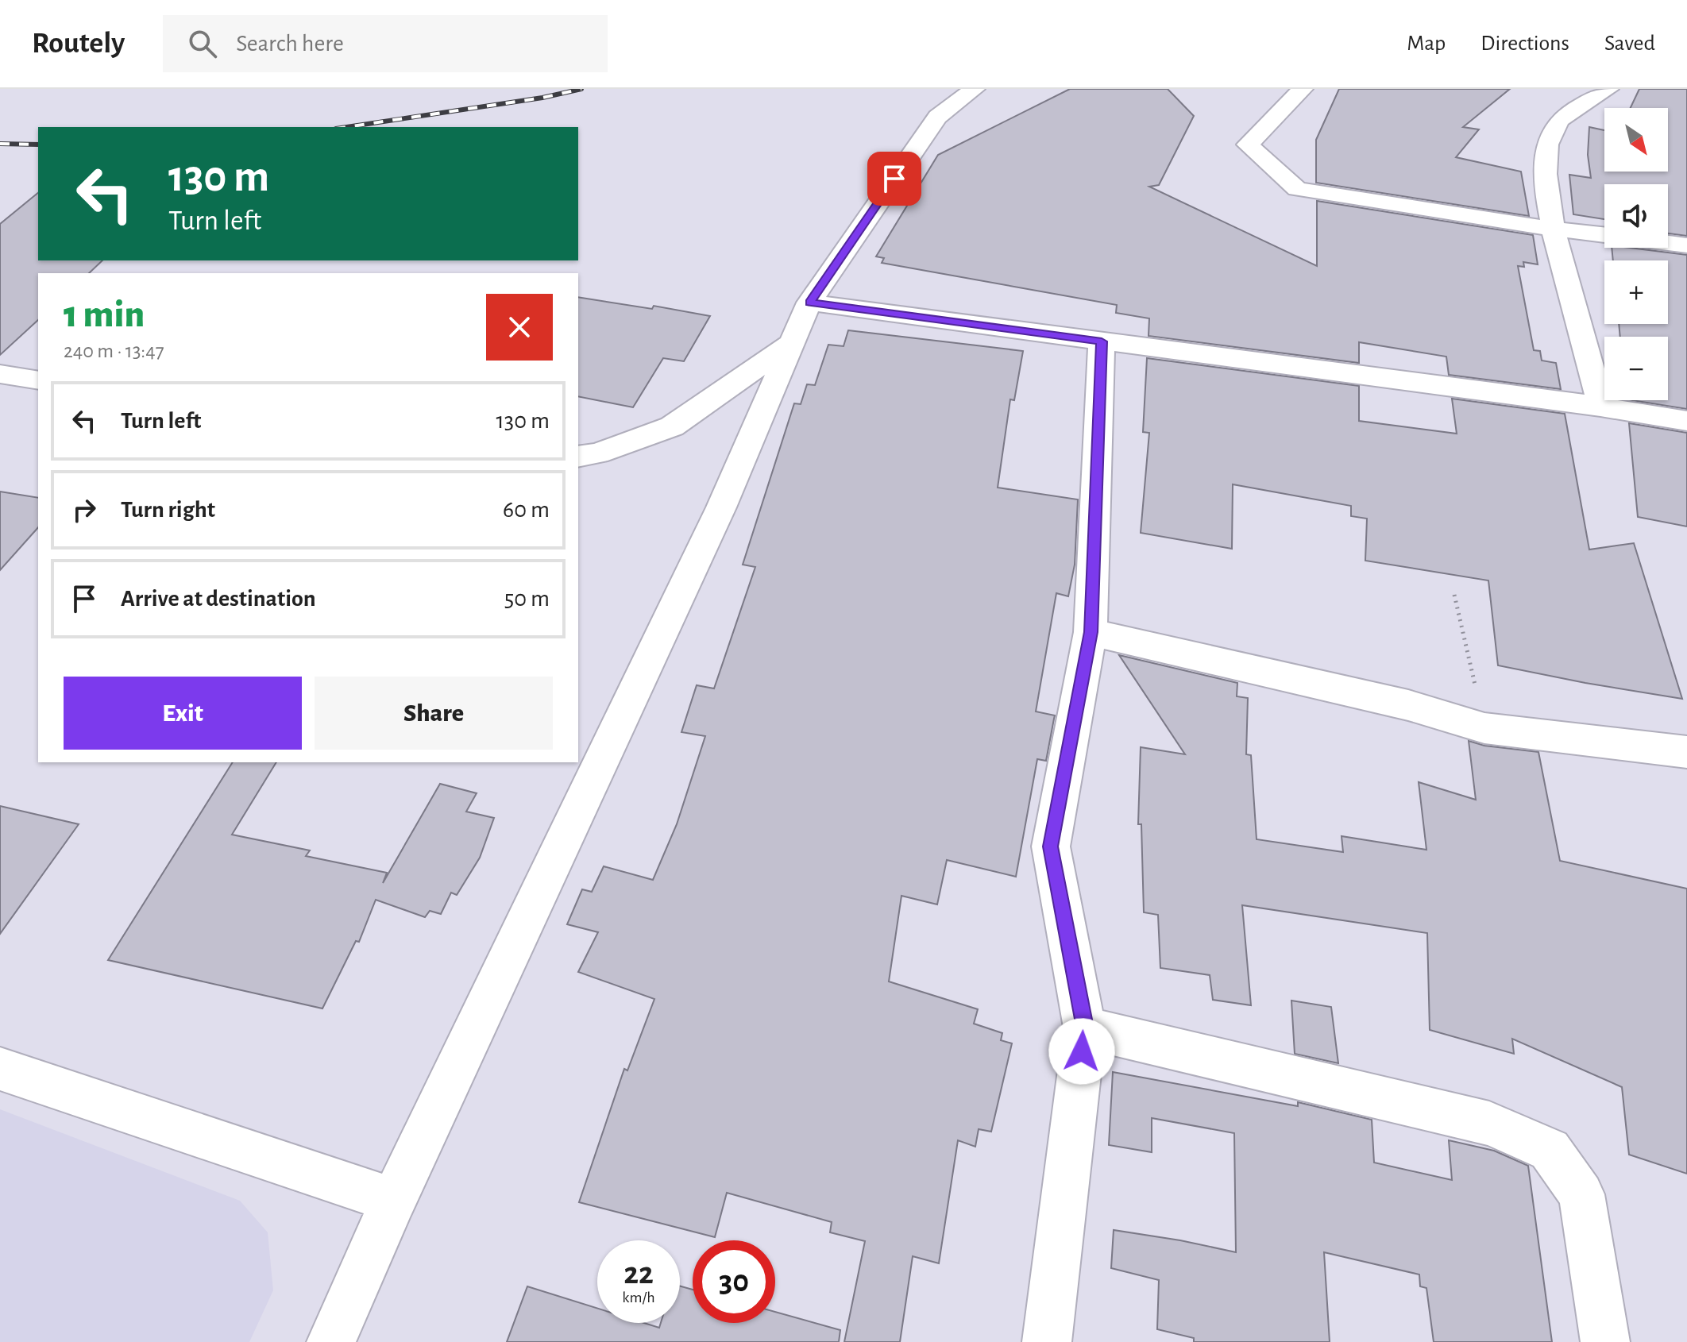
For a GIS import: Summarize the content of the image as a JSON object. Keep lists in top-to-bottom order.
{
  "north": "bottom right",
  "page": {
    "header": "Routely",
    "search": "Search here",
    "nav": ["Map", "Directions", "Saved"],
    "map_buttons": ["+", "−"],
    "turn": ["130 m", "Turn left"],
    "heading": ["1 min", "240 m · 13:47"],
    "list": [
      {
        "name": "Turn left",
        "value": "130 m"
      },
      {
        "name": "Turn right",
        "value": "60 m"
      },
      {
        "name": "Arrive at destination",
        "value": "50 m"
      }
    ],
    "buttons": ["Exit", "Share"],
    "speed": "22 km/h",
    "limit": "30"
  }
}
